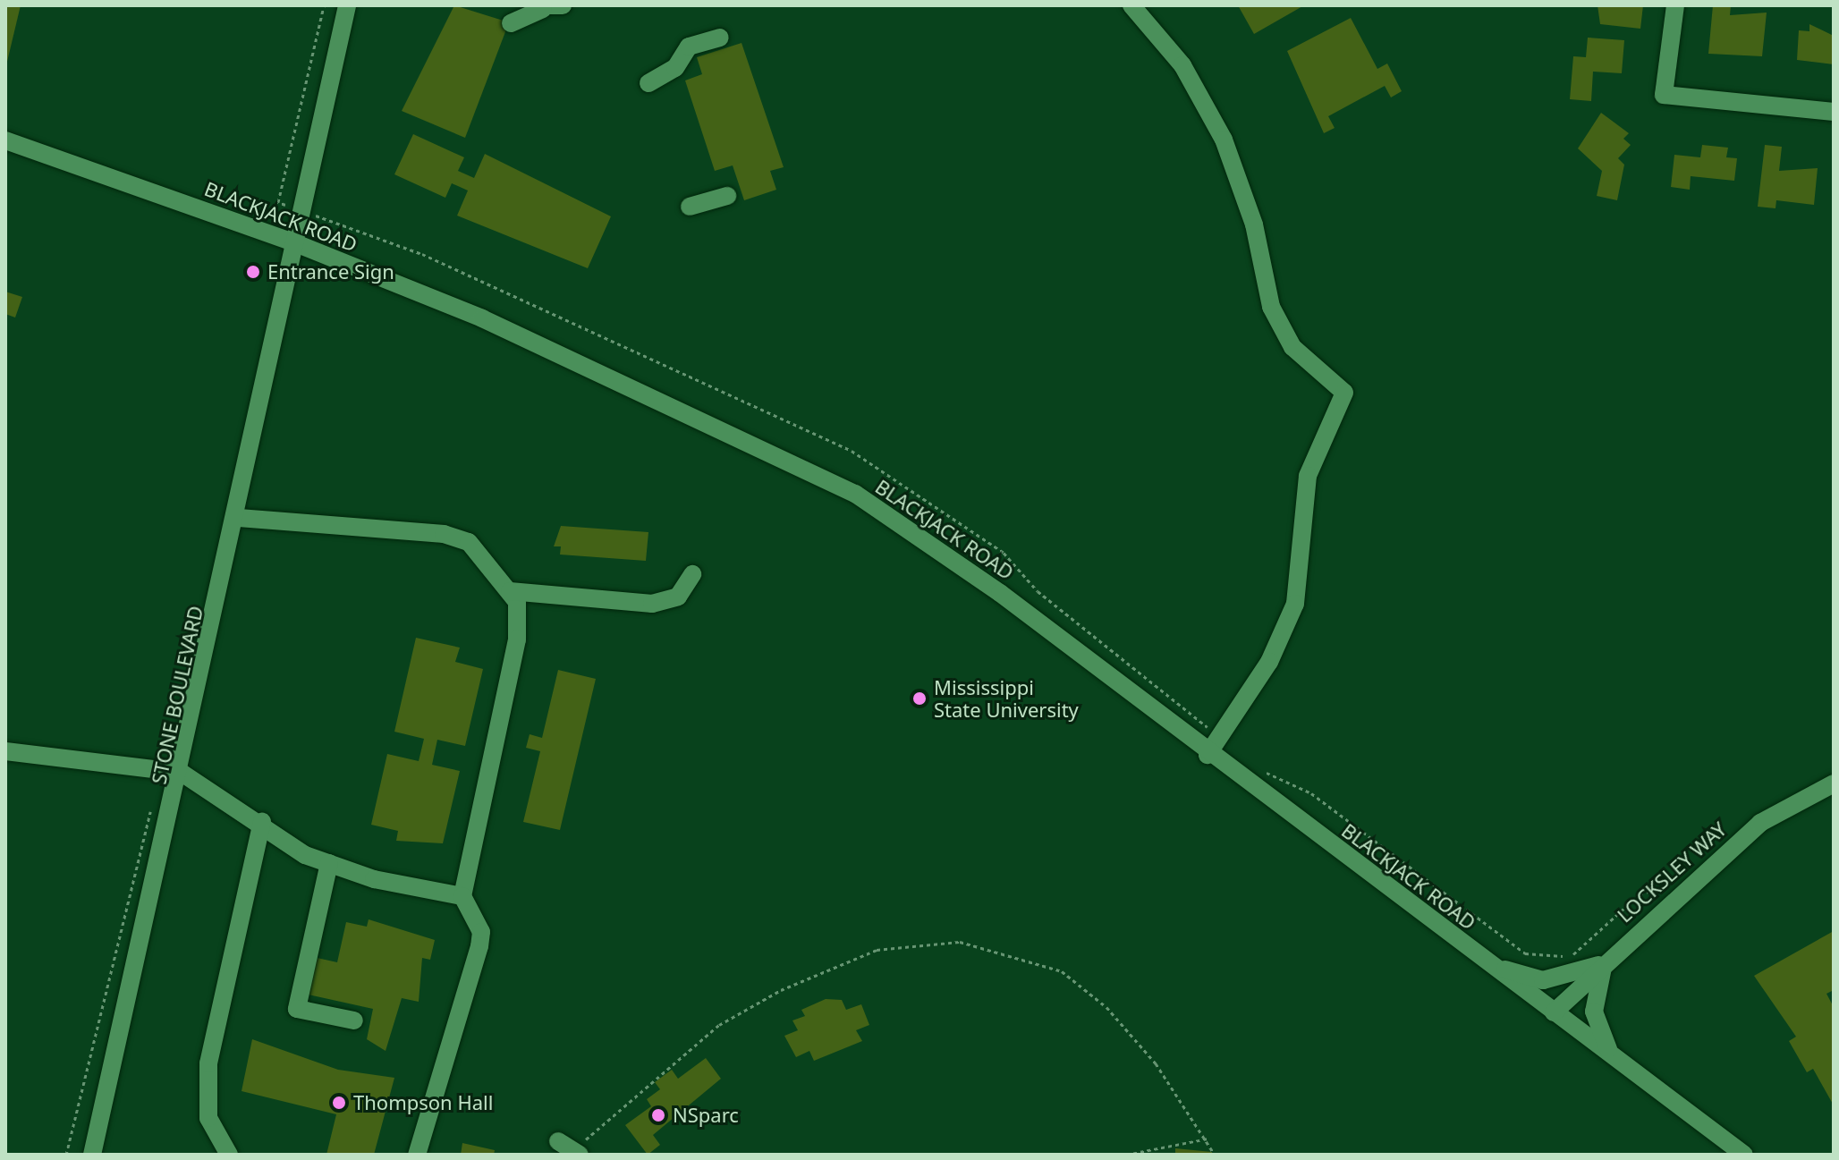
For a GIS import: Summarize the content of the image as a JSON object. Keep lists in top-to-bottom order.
{
  "streets": {
    "street": ["BLACKJACK ROAD", "STONE BOULEVARD", "LOCKSLEY WAY"]
  },
  "crossings": [
    ["BLACKJACK ROAD", "STONE BOULEVARD"],
    ["BLACKJACK ROAD", "LOCKSLEY WAY"]
  ],
  "places": [
    "Entrance Sign",
    "Mississippi State University",
    "Thompson Hall",
    "NSparc"
  ]
}
